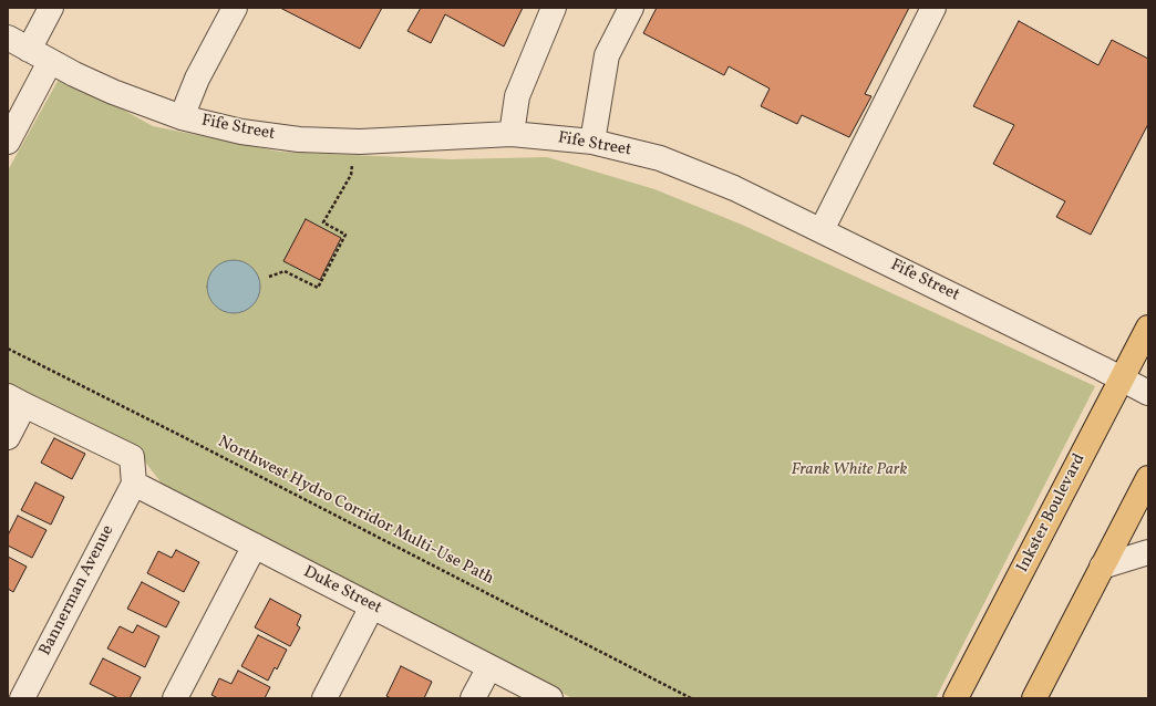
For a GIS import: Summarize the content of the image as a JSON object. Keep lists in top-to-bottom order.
{
  "streets": {
    "main road": ["Inkster Boulevard"],
    "street": ["Fife Street", "Bannerman Avenue", "Duke Street"],
    "path": ["Northwest Hydro Corridor Multi-Use Path"]
  },
  "crossings": [
    ["Fife Street", "Inkster Boulevard"],
    ["Bannerman Avenue", "Duke Street"]
  ],
  "parks": ["Frank White Park"]
}
